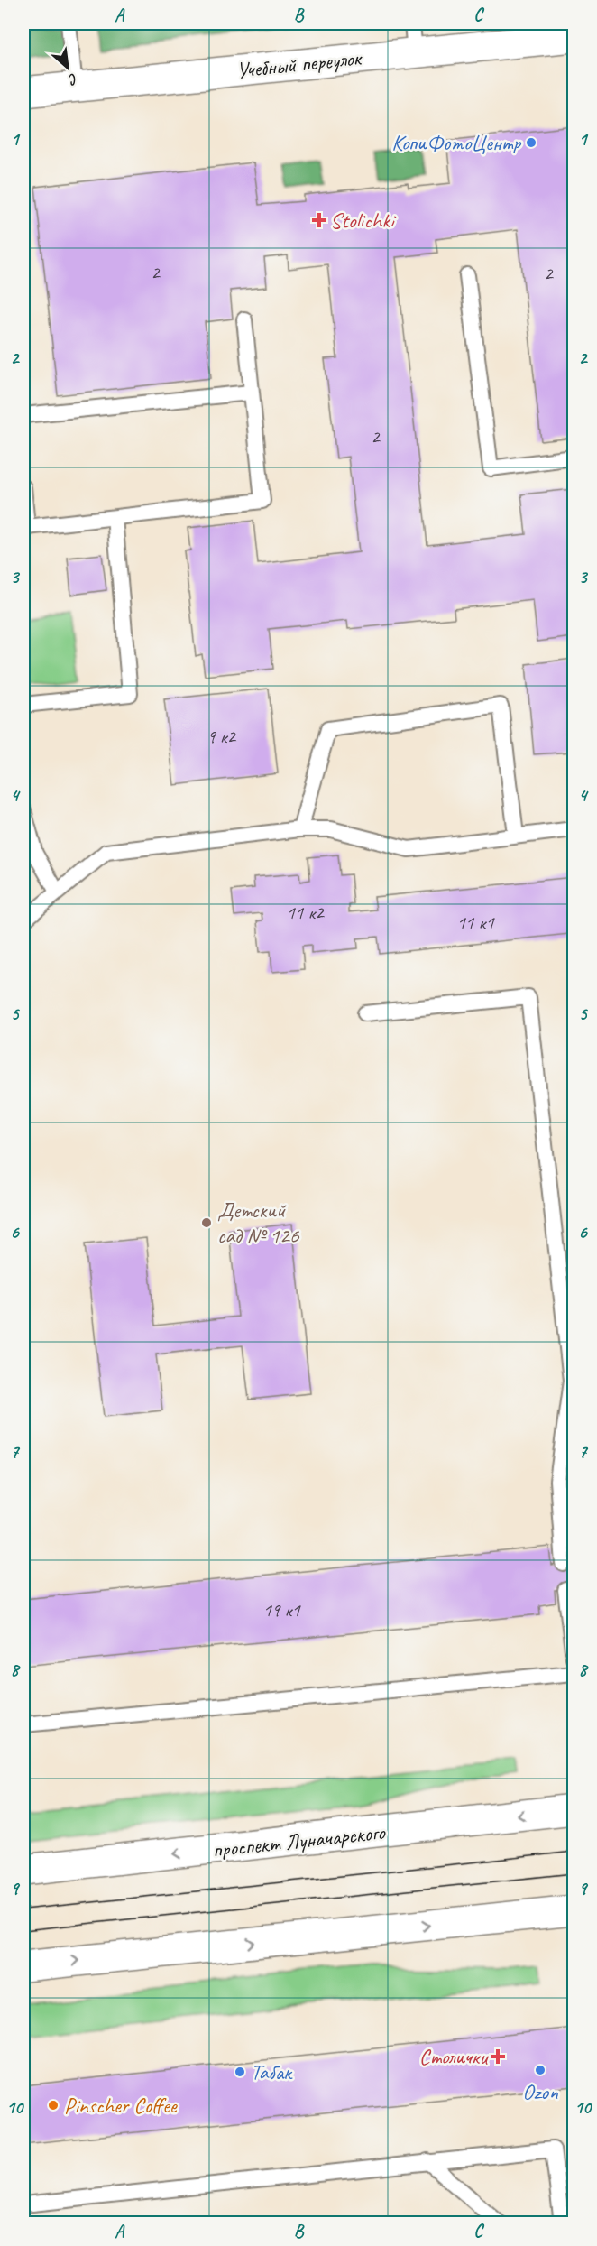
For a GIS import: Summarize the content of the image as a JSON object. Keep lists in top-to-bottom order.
{
  "streets": {
    "main road": ["Учебный переулок", "проспект Луначарского"]
  },
  "places": {
    "other": [
      "КопиФотоЦентр",
      "Детский сад № 126",
      "Ozon",
      "Табак",
      "Pinscher Coffee"
    ],
    "health": ["Stolichki", "Столички"]
  },
  "house_numbers": [
    "2",
    "2",
    "2",
    "9 к2",
    "11 к2",
    "11 к1",
    "19 к1"
  ],
  "north": "bottom right",
  "grid": {
    "columns": ["A", "B", "C"],
    "rows": [
      "1",
      "2",
      "3",
      "4",
      "5",
      "6",
      "7",
      "8",
      "9",
      "10"
    ]
  }
}
